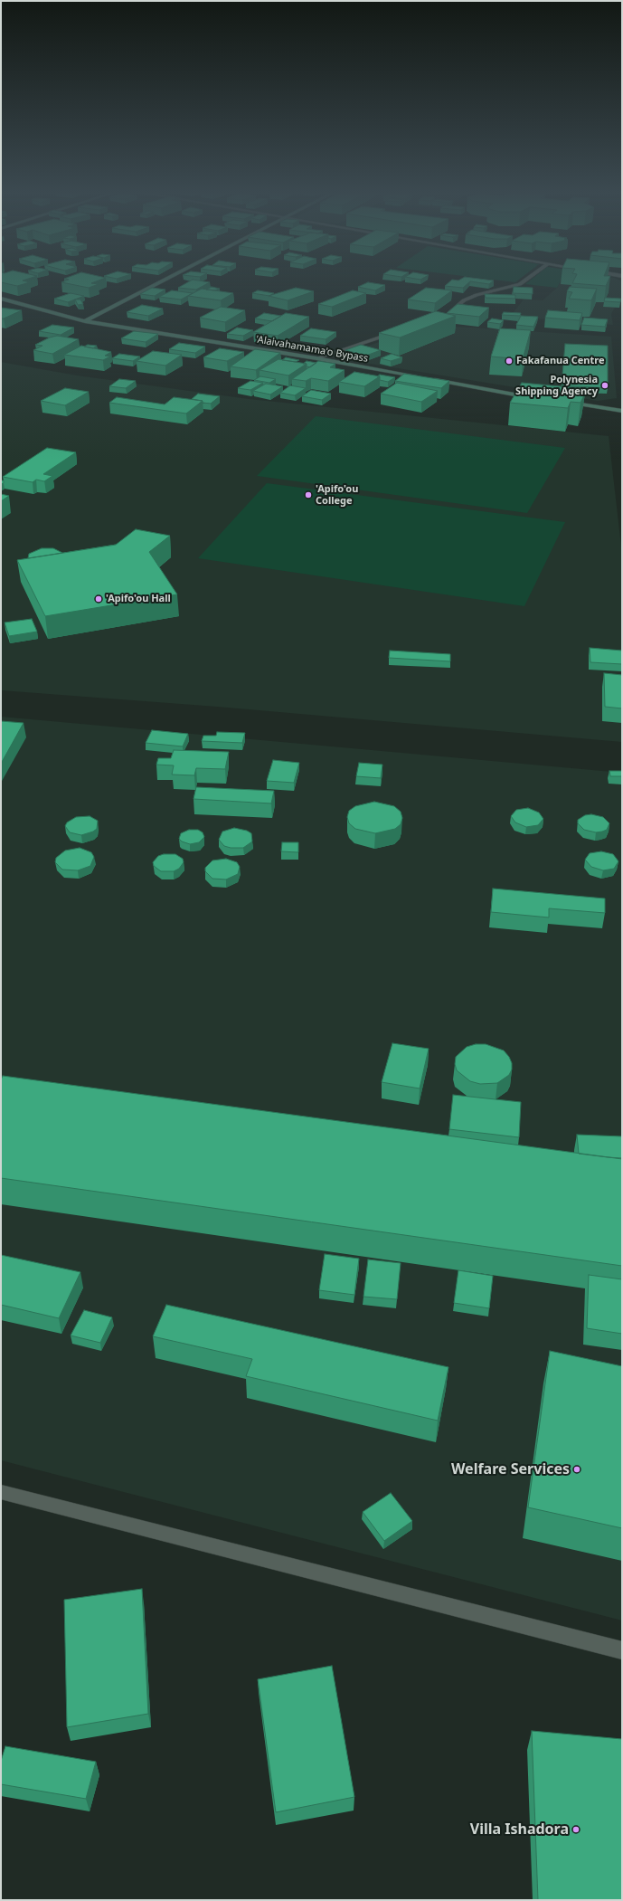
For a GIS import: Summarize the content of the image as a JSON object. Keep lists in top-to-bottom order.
{
  "streets": {
    "main road": ["'Alaivahamama'o Bypass"]
  },
  "places": [
    "Fakafanua Centre",
    "Polynesia Shipping Agency",
    "'Apifo'ou College",
    "'Apifo'ou Hall",
    "Welfare Services",
    "Villa Ishadora"
  ]
}
